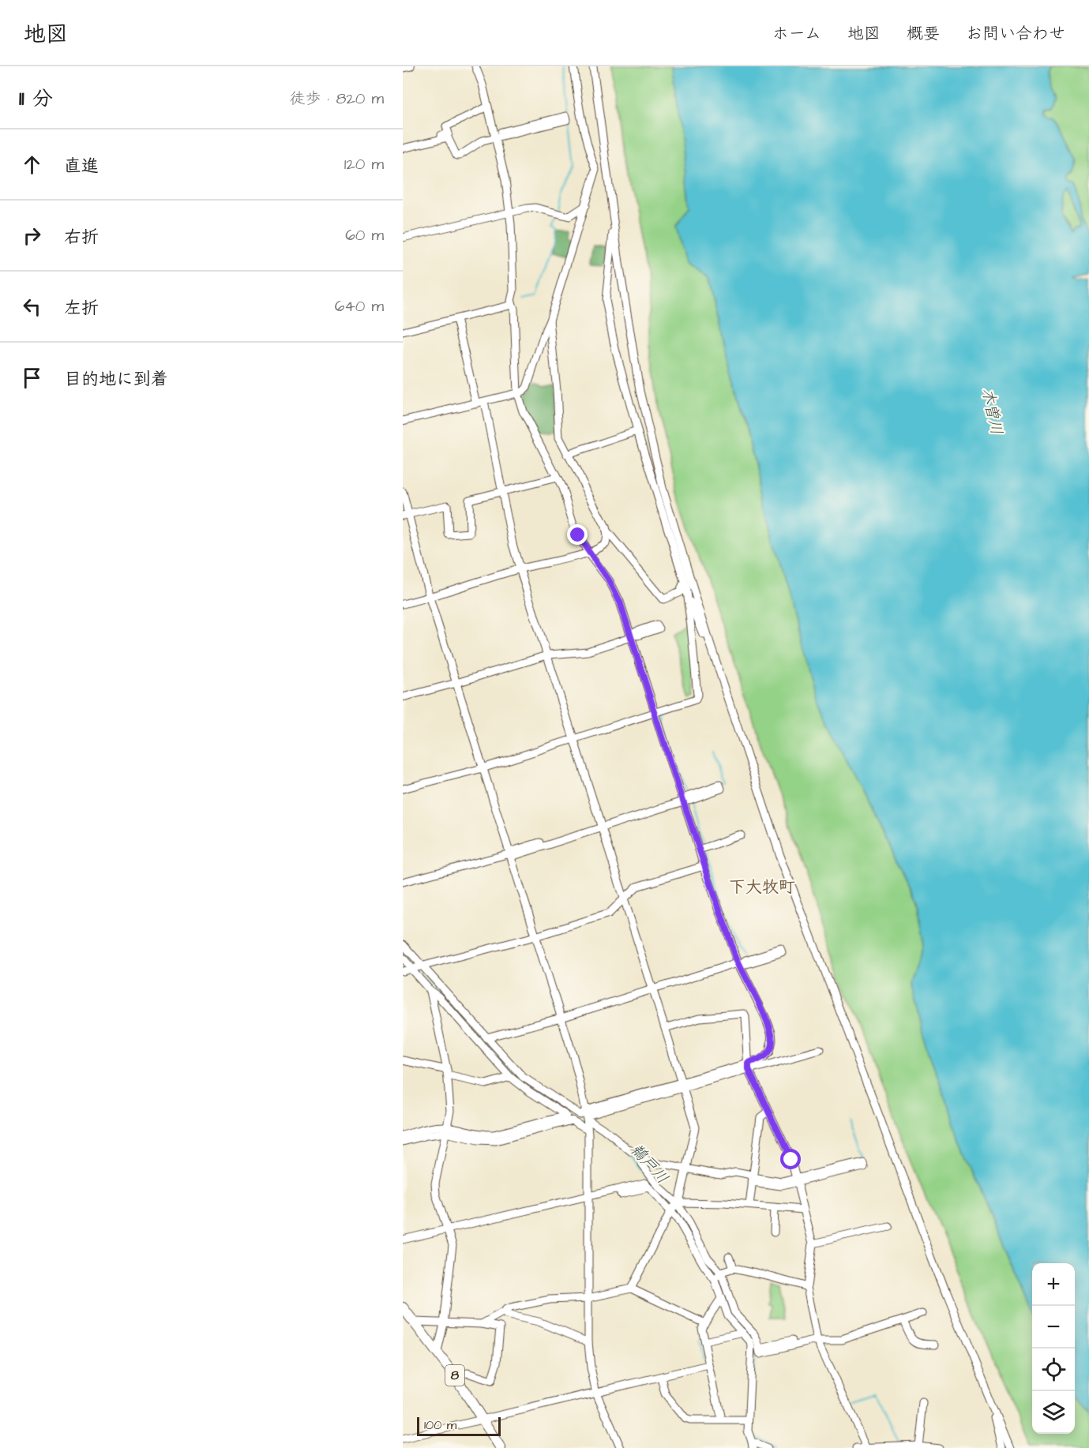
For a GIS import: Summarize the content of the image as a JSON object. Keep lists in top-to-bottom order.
{
  "streets": {
    "main road": ["8"]
  },
  "districts": ["下大牧町"],
  "water": ["木曽川", "鵜戸川"],
  "scale_bar": "100 m",
  "page": {
    "header": "地図",
    "nav": [
      "ホーム",
      "地図",
      "概要",
      "お問い合わせ"
    ],
    "heading": ["11 分", "徒歩 · 820 m"],
    "list": [
      ["直進", "120 m"],
      ["右折", "60 m"],
      ["左折", "640 m"],
      "目的地に到着"
    ],
    "map_buttons": ["+", "−"],
    "scale": "100 m"
  }
}
